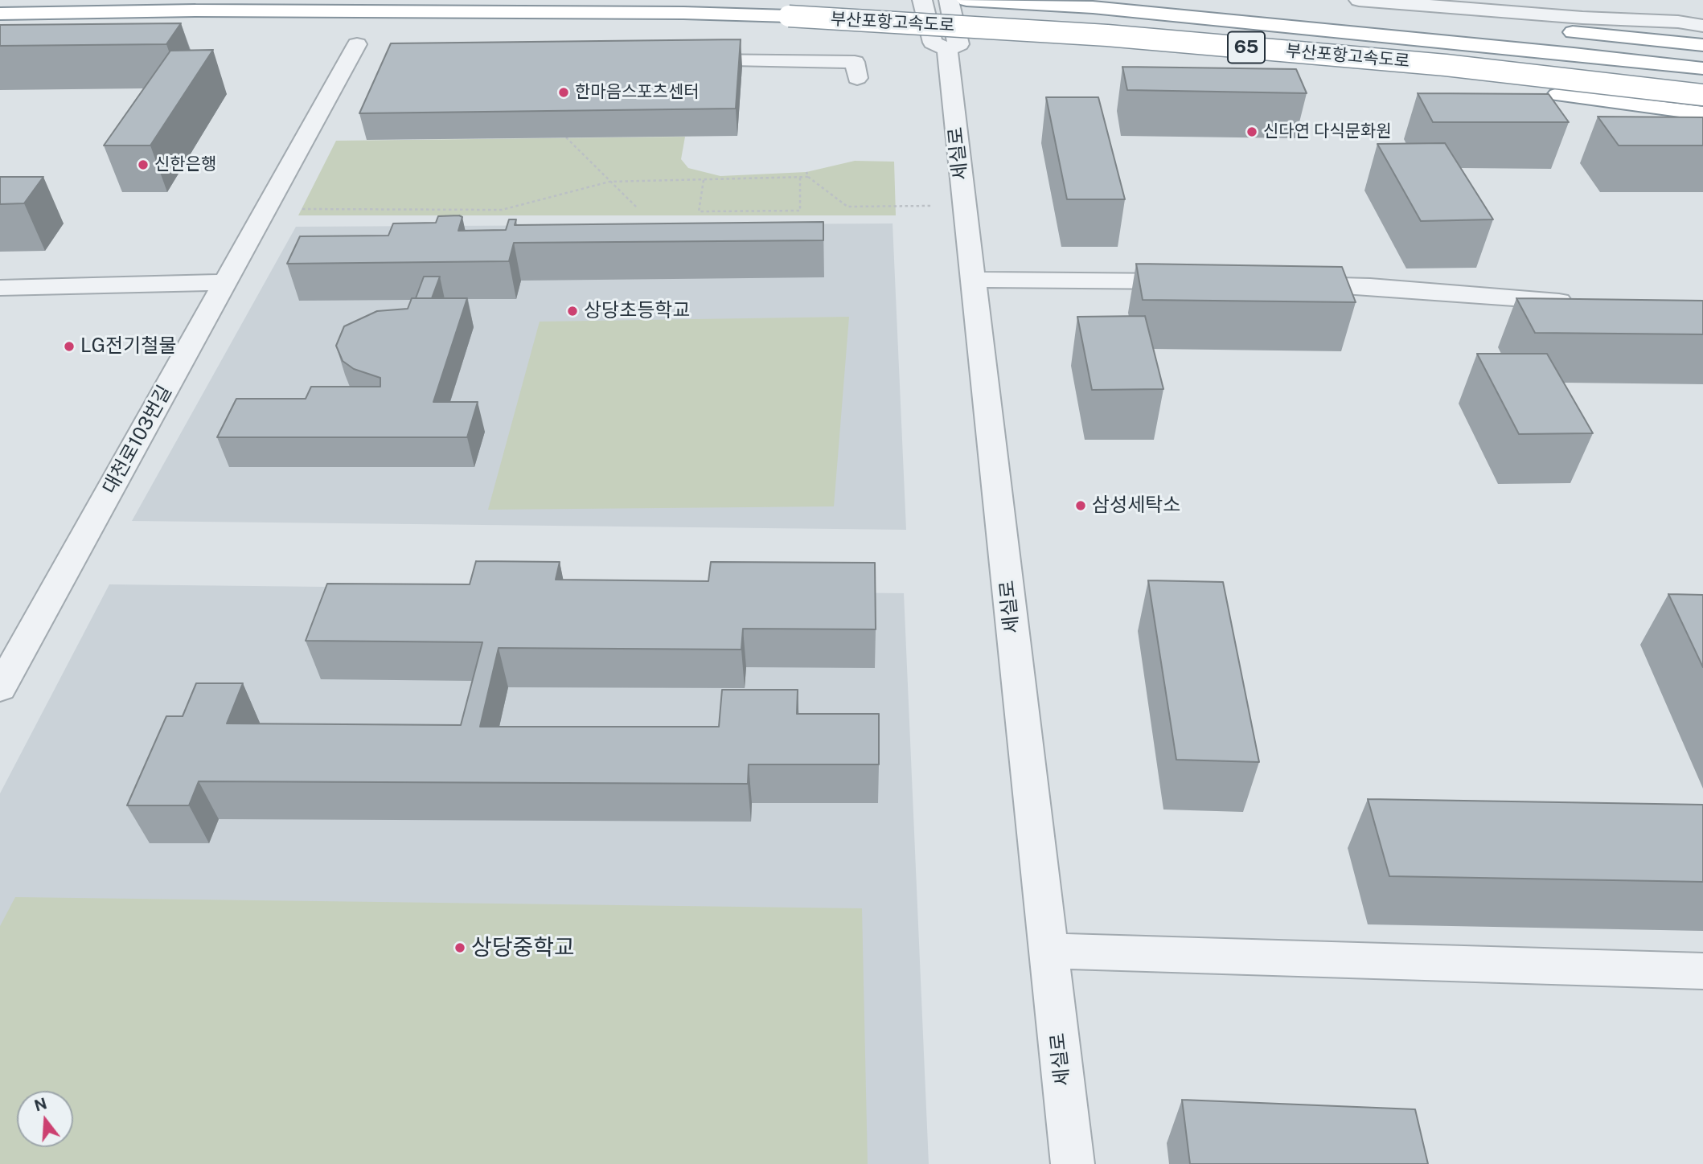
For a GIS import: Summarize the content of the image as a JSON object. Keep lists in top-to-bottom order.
{
  "streets": {
    "highway": ["부산포항고속도로", "65"],
    "street": ["세실로", "대천로103번길"]
  },
  "places": [
    "한마음스포츠센터",
    "신다연 다식문화원",
    "신한은행",
    "상당초등학교",
    "LG전기철물",
    "삼성세탁소",
    "상당중학교"
  ],
  "north": "top"
}
